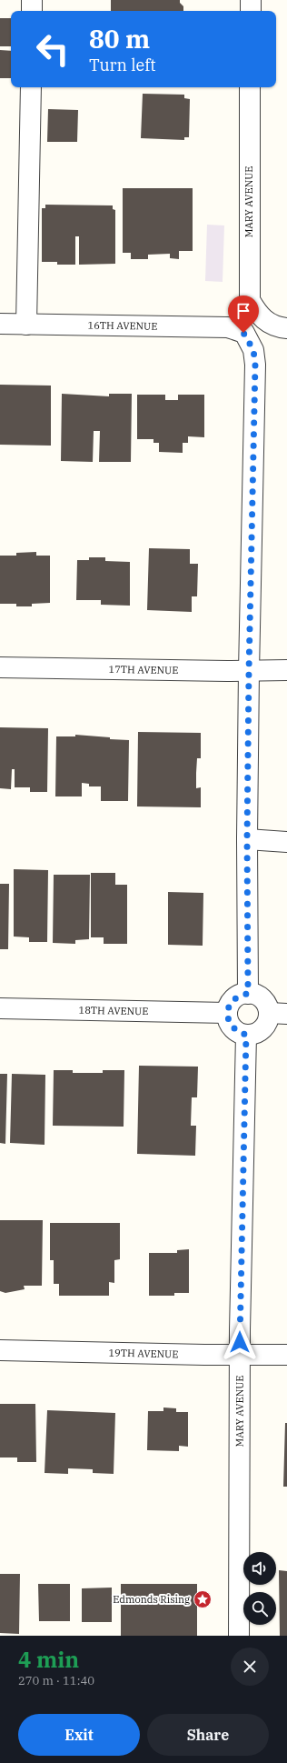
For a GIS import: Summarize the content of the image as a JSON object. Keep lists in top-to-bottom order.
{
  "streets": {
    "street": [
      "MARY AVENUE",
      "16TH AVENUE",
      "17TH AVENUE",
      "18TH AVENUE",
      "19TH AVENUE"
    ]
  },
  "crossings": [
    ["MARY AVENUE", "19TH AVENUE"],
    ["16TH AVENUE", "17TH AVENUE"]
  ],
  "places": {
    "place": ["Edmonds Rising"]
  },
  "page": {
    "turn": ["80 m", "Turn left"],
    "heading": ["4 min", "270 m · 11:40"],
    "buttons": ["Exit", "Share"]
  }
}
